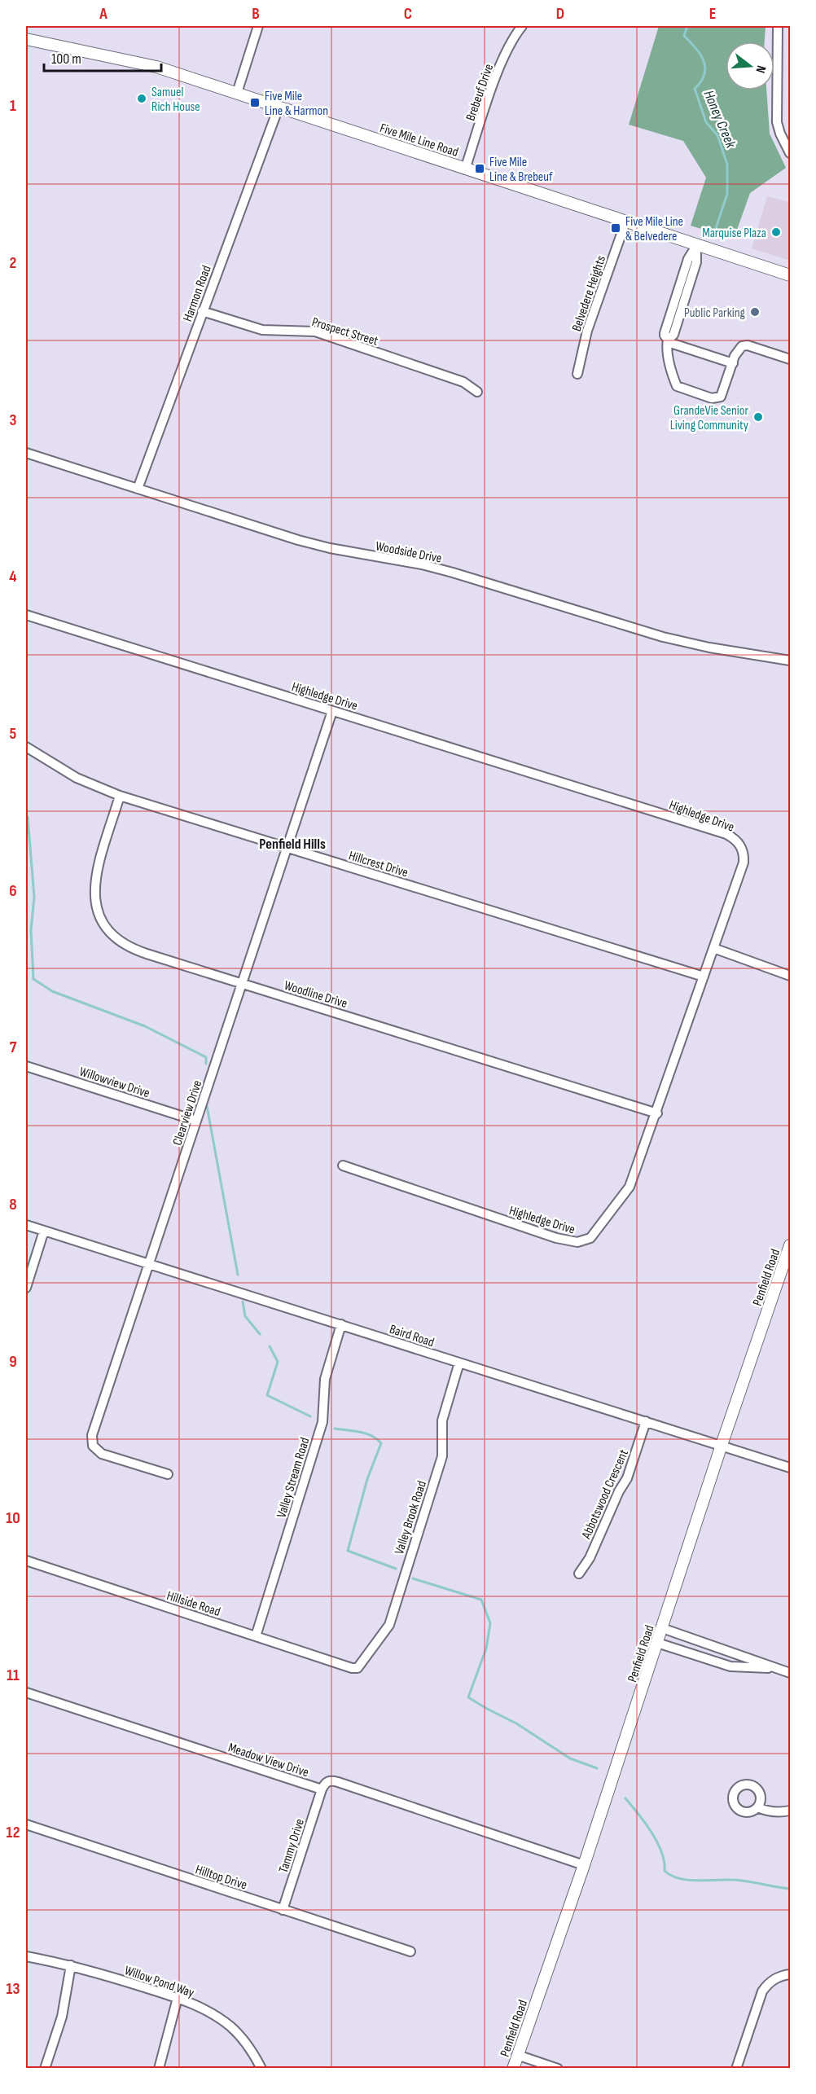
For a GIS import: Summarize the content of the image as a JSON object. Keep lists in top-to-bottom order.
{
  "streets": {
    "main road": ["Five Mile Line Road", "Penfield Road"],
    "street": [
      "Brebeuf Drive",
      "Harmon Road",
      "Belvedere Heights",
      "Prospect Street",
      "Woodside Drive",
      "Highledge Drive",
      "Hillcrest Drive",
      "Woodline Drive",
      "Willowview Drive",
      "Clearview Drive",
      "Baird Road",
      "Valley Stream Road",
      "Abbotswood Crescent",
      "Valley Brook Road",
      "Hillside Road",
      "Meadow View Drive",
      "Tammy Drive",
      "Hilltop Drive",
      "Willow Pond Way"
    ]
  },
  "crossings": [
    ["Brebeuf Drive", "Five Mile Line Road"],
    ["Five Mile Line Road", "Harmon Road"],
    ["Five Mile Line Road", "Belvedere Heights"],
    ["Harmon Road", "Prospect Street"],
    ["Harmon Road", "Woodside Drive"],
    ["Highledge Drive", "Hillcrest Drive"],
    ["Highledge Drive", "Woodline Drive"],
    ["Highledge Drive", "Clearview Drive"],
    ["Hillcrest Drive", "Woodline Drive"],
    ["Hillcrest Drive", "Clearview Drive"],
    ["Woodline Drive", "Clearview Drive"],
    ["Willowview Drive", "Clearview Drive"],
    ["Clearview Drive", "Baird Road"],
    ["Penfield Road", "Baird Road"],
    ["Penfield Road", "Meadow View Drive"],
    ["Baird Road", "Valley Stream Road"],
    ["Baird Road", "Abbotswood Crescent"],
    ["Baird Road", "Valley Brook Road"],
    ["Valley Stream Road", "Hillside Road"],
    ["Valley Brook Road", "Hillside Road"],
    ["Meadow View Drive", "Tammy Drive"],
    ["Tammy Drive", "Hilltop Drive"]
  ],
  "districts": ["Penfield Hills"],
  "water": ["Honey Creek"],
  "places": {
    "other": [
      "Samuel Rich House",
      "Marquise Plaza",
      "Public Parking",
      "GrandeVie Senior Living Community"
    ],
    "transit": ["Five Mile Line & Harmon", "Five Mile Line & Brebeuf", "Five Mile Line & Belvedere"]
  },
  "scale_bar": "100 m",
  "north": "right",
  "grid": {
    "columns": [
      "A",
      "B",
      "C",
      "D",
      "E"
    ],
    "rows": [
      "1",
      "2",
      "3",
      "4",
      "5",
      "6",
      "7",
      "8",
      "9",
      "10",
      "11",
      "12",
      "13"
    ]
  }
}
